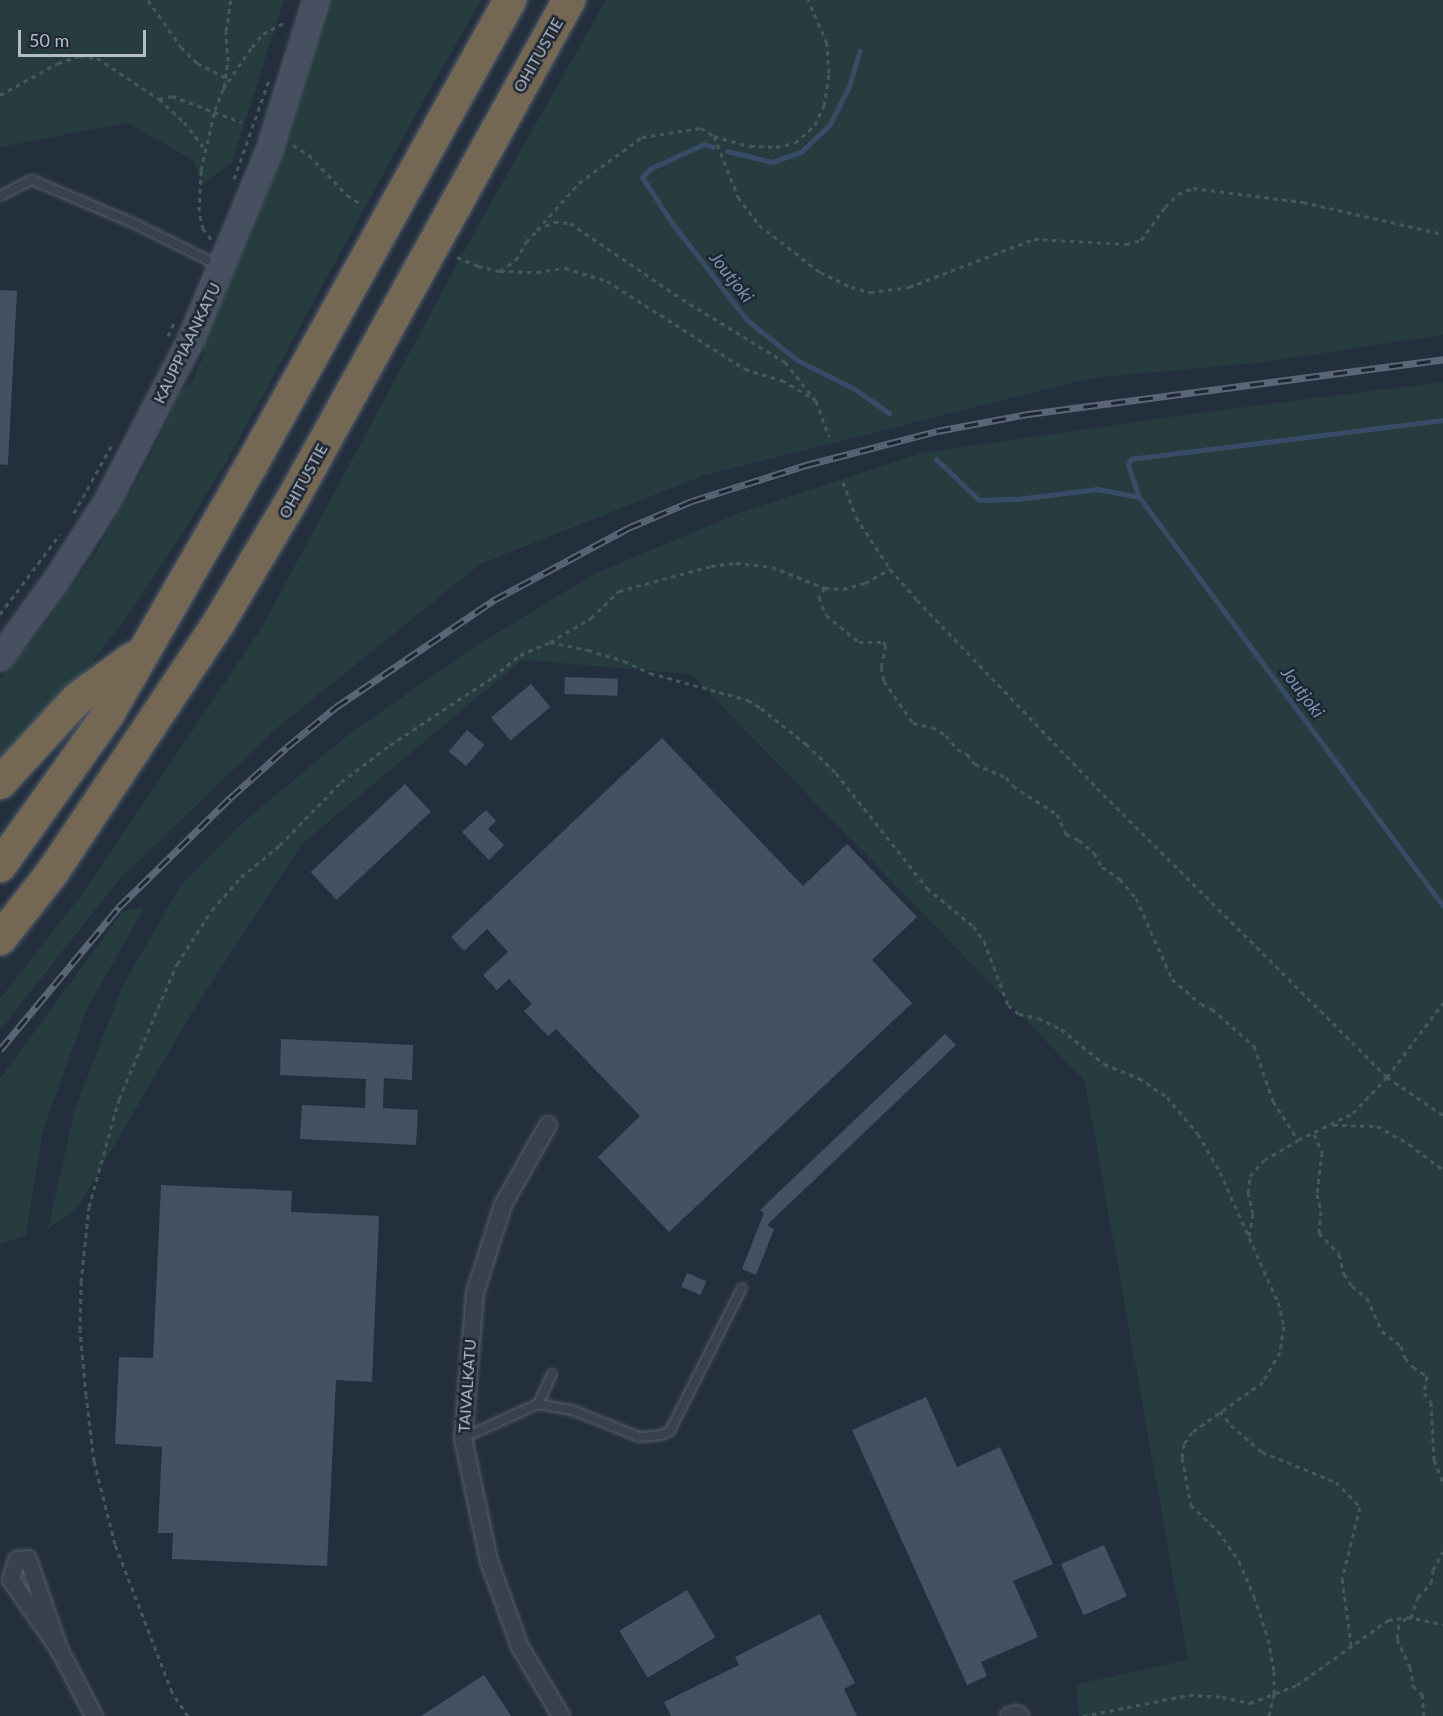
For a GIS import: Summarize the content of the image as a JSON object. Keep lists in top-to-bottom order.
{
  "streets": {
    "highway": ["OHITUSTIE"],
    "street": ["KAUPPIAANKATU", "TAIVALKATU"]
  },
  "water": ["Joutjoki"],
  "scale_bar": "50 m"
}
